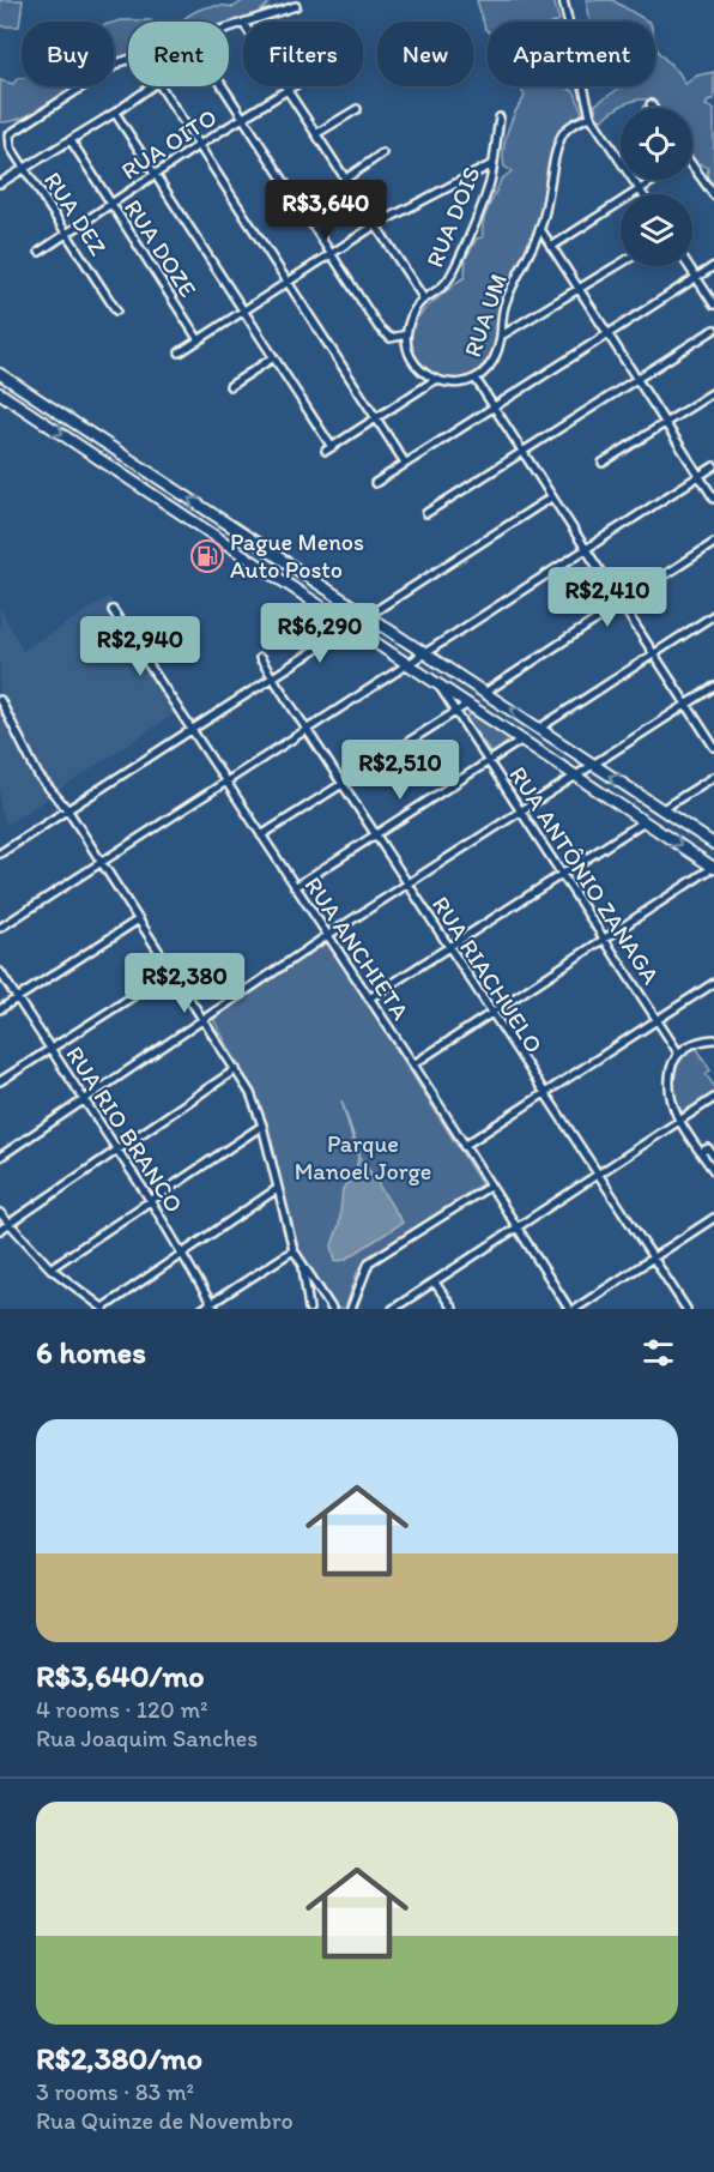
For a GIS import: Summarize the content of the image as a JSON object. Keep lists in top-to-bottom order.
{
  "streets": {
    "street": [
      "RUA OITO",
      "RUA DEZ",
      "RUA DOIS",
      "RUA DOZE",
      "RUA UM",
      "RUA ANTÔNIO ZANAGA",
      "RUA ANCHIETA",
      "RUA RIACHUELO",
      "RUA RIO BRANCO"
    ]
  },
  "crossings": [
    ["RUA OITO", "RUA DEZ"],
    ["RUA OITO", "RUA DOZE"]
  ],
  "parks": ["Parque Manoel Jorge"],
  "places": {
    "fuel station": ["Pague Menos Auto Posto"]
  },
  "page": {
    "chip": [
      "Buy",
      "Rent",
      "Filters",
      "New",
      "Apartment"
    ],
    "price": [
      "R$3,640",
      "R$2,410",
      "R$6,290",
      "R$2,940",
      "R$2,510",
      "R$2,380"
    ],
    "heading": "6 homes",
    "list": [
      {
        "name": "R$3,640/mo",
        "note": "4 rooms · 120 m² · Rua Joaquim Sanches"
      },
      {
        "name": "R$2,380/mo",
        "note": "3 rooms · 83 m² · Rua Quinze de Novembro"
      }
    ]
  }
}
